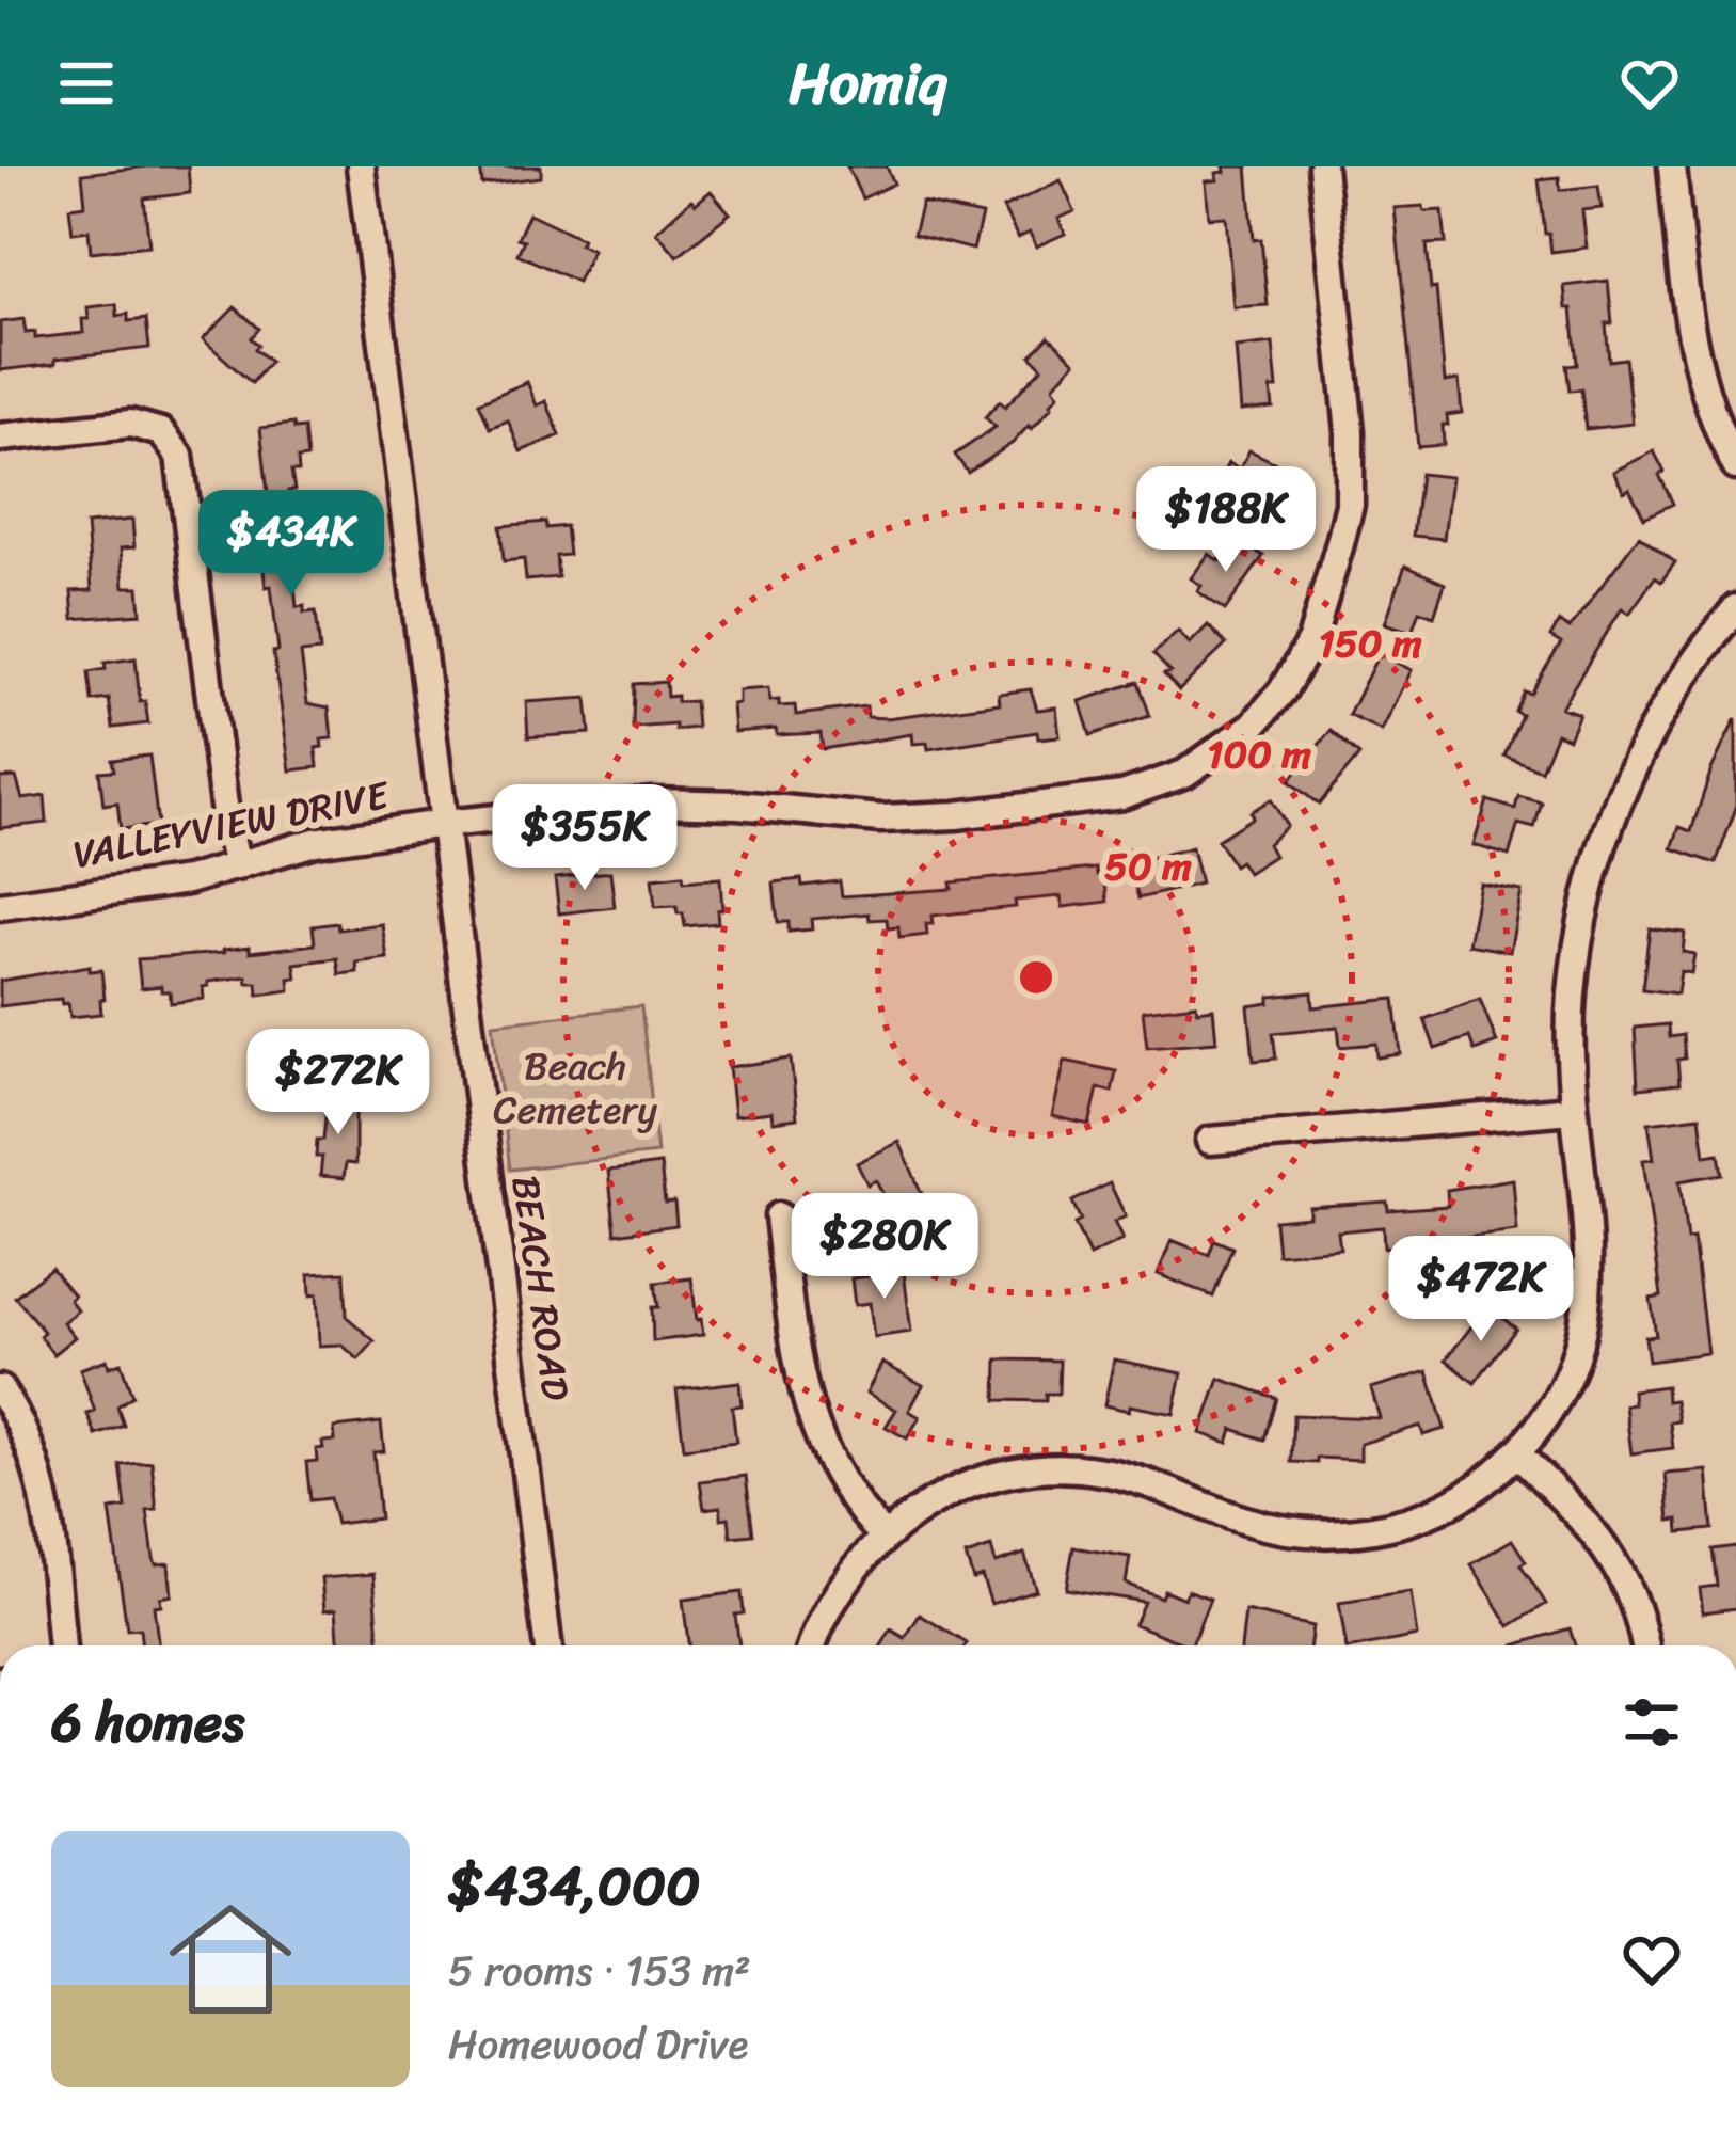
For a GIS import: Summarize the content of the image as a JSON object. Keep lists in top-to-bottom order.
{
  "streets": {
    "street": ["VALLEYVIEW DRIVE", "BEACH ROAD"]
  },
  "crossings": [
    ["VALLEYVIEW DRIVE", "BEACH ROAD"]
  ],
  "parks": ["Beach Cemetery"],
  "page": {
    "header": "Homiq",
    "price": [
      "$188K",
      "$434K",
      "$355K",
      "$272K",
      "$280K",
      "$472K"
    ],
    "heading": "6 homes",
    "list": [
      {
        "name": "$434,000",
        "note": "5 rooms · 153 m² · Homewood Drive"
      }
    ]
  },
  "rings": ["150 m", "100 m", "50 m"]
}
